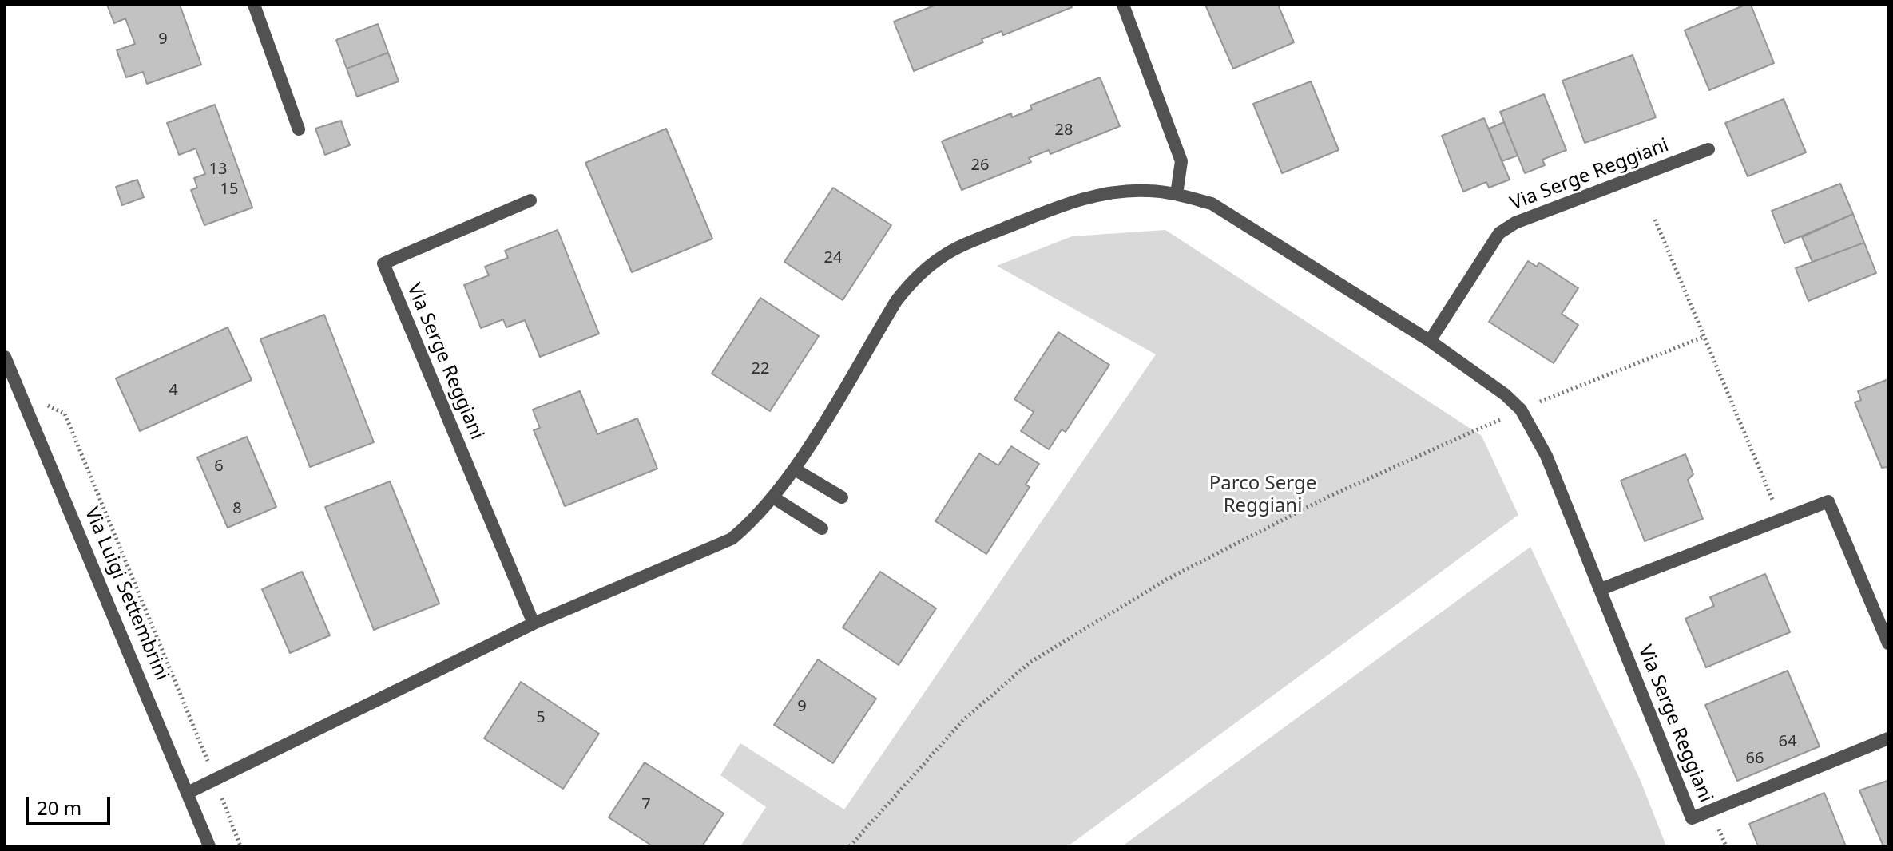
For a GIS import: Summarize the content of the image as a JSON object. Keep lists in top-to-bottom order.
{
  "streets": {
    "street": ["Via Serge Reggiani", "Via Luigi Settembrini"]
  },
  "crossings": [
    ["Via Serge Reggiani", "Via Luigi Settembrini"]
  ],
  "parks": ["Parco Serge Reggiani"],
  "house_numbers": [
    "9",
    "28",
    "26",
    "13",
    "15",
    "24",
    "22",
    "4",
    "6",
    "8",
    "9",
    "5",
    "64",
    "66",
    "7"
  ],
  "scale_bar": "20 m"
}
